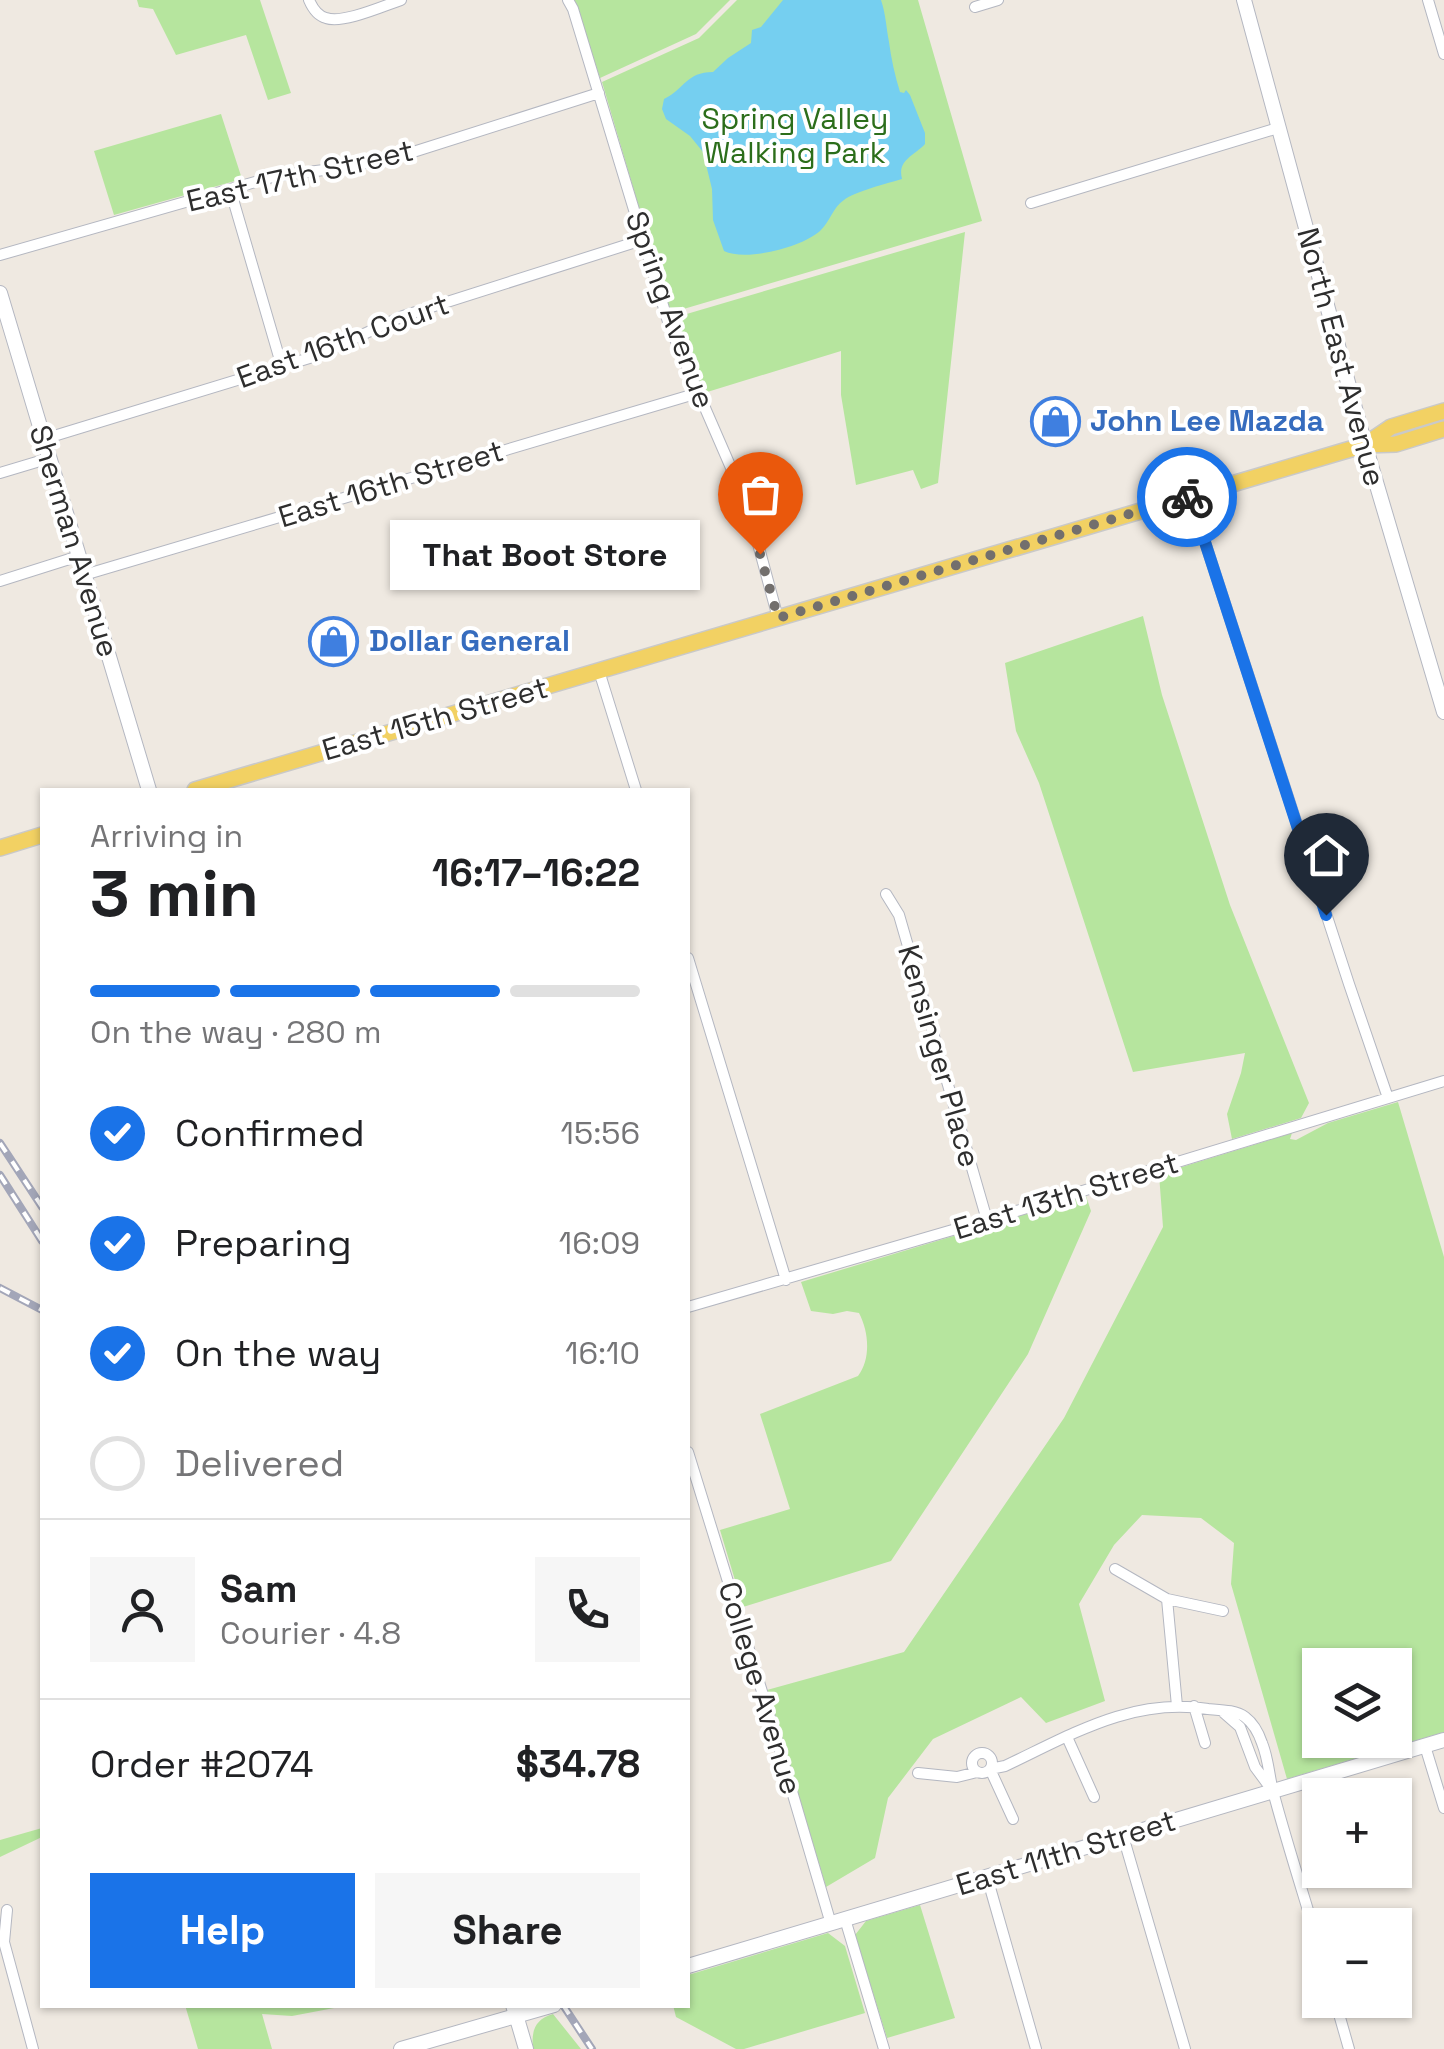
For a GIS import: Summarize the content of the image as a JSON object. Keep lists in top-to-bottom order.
{
  "streets": {
    "main road": [
      "North East Avenue",
      "Sherman Avenue",
      "East 15th Street",
      "East 11th Street"
    ],
    "street": [
      "East 17th Street",
      "Spring Avenue",
      "East 16th Court",
      "East 16th Street",
      "Kensinger Place",
      "East 13th Street",
      "College Avenue"
    ]
  },
  "crossings": [
    ["East 17th Street", "Spring Avenue"],
    ["Spring Avenue", "East 16th Court"],
    ["Spring Avenue", "East 16th Street"],
    ["Spring Avenue", "East 15th Street"],
    ["East 16th Court", "Sherman Avenue"],
    ["North East Avenue", "East 15th Street"],
    ["East 16th Street", "Sherman Avenue"],
    ["Kensinger Place", "East 13th Street"],
    ["College Avenue", "East 11th Street"]
  ],
  "parks": ["Spring Valley Walking Park"],
  "places": {
    "shop": ["John Lee Mazda", "Dollar General"],
    "other": ["That Boot Store"]
  },
  "page": {
    "bubble": "That Boot Store",
    "heading": ["3 min", "Arriving in", "16:17–16:22"],
    "panel": [
      "Sam",
      "Courier · 4.8",
      "Order #2074",
      "$34.78"
    ],
    "bar": "On the way · 280 m",
    "list": [
      ["Confirmed", "15:56"],
      ["Preparing", "16:09"],
      ["On the way", "16:10"],
      "Delivered"
    ],
    "map_buttons": ["+", "−"],
    "buttons": ["Help", "Share"]
  }
}
